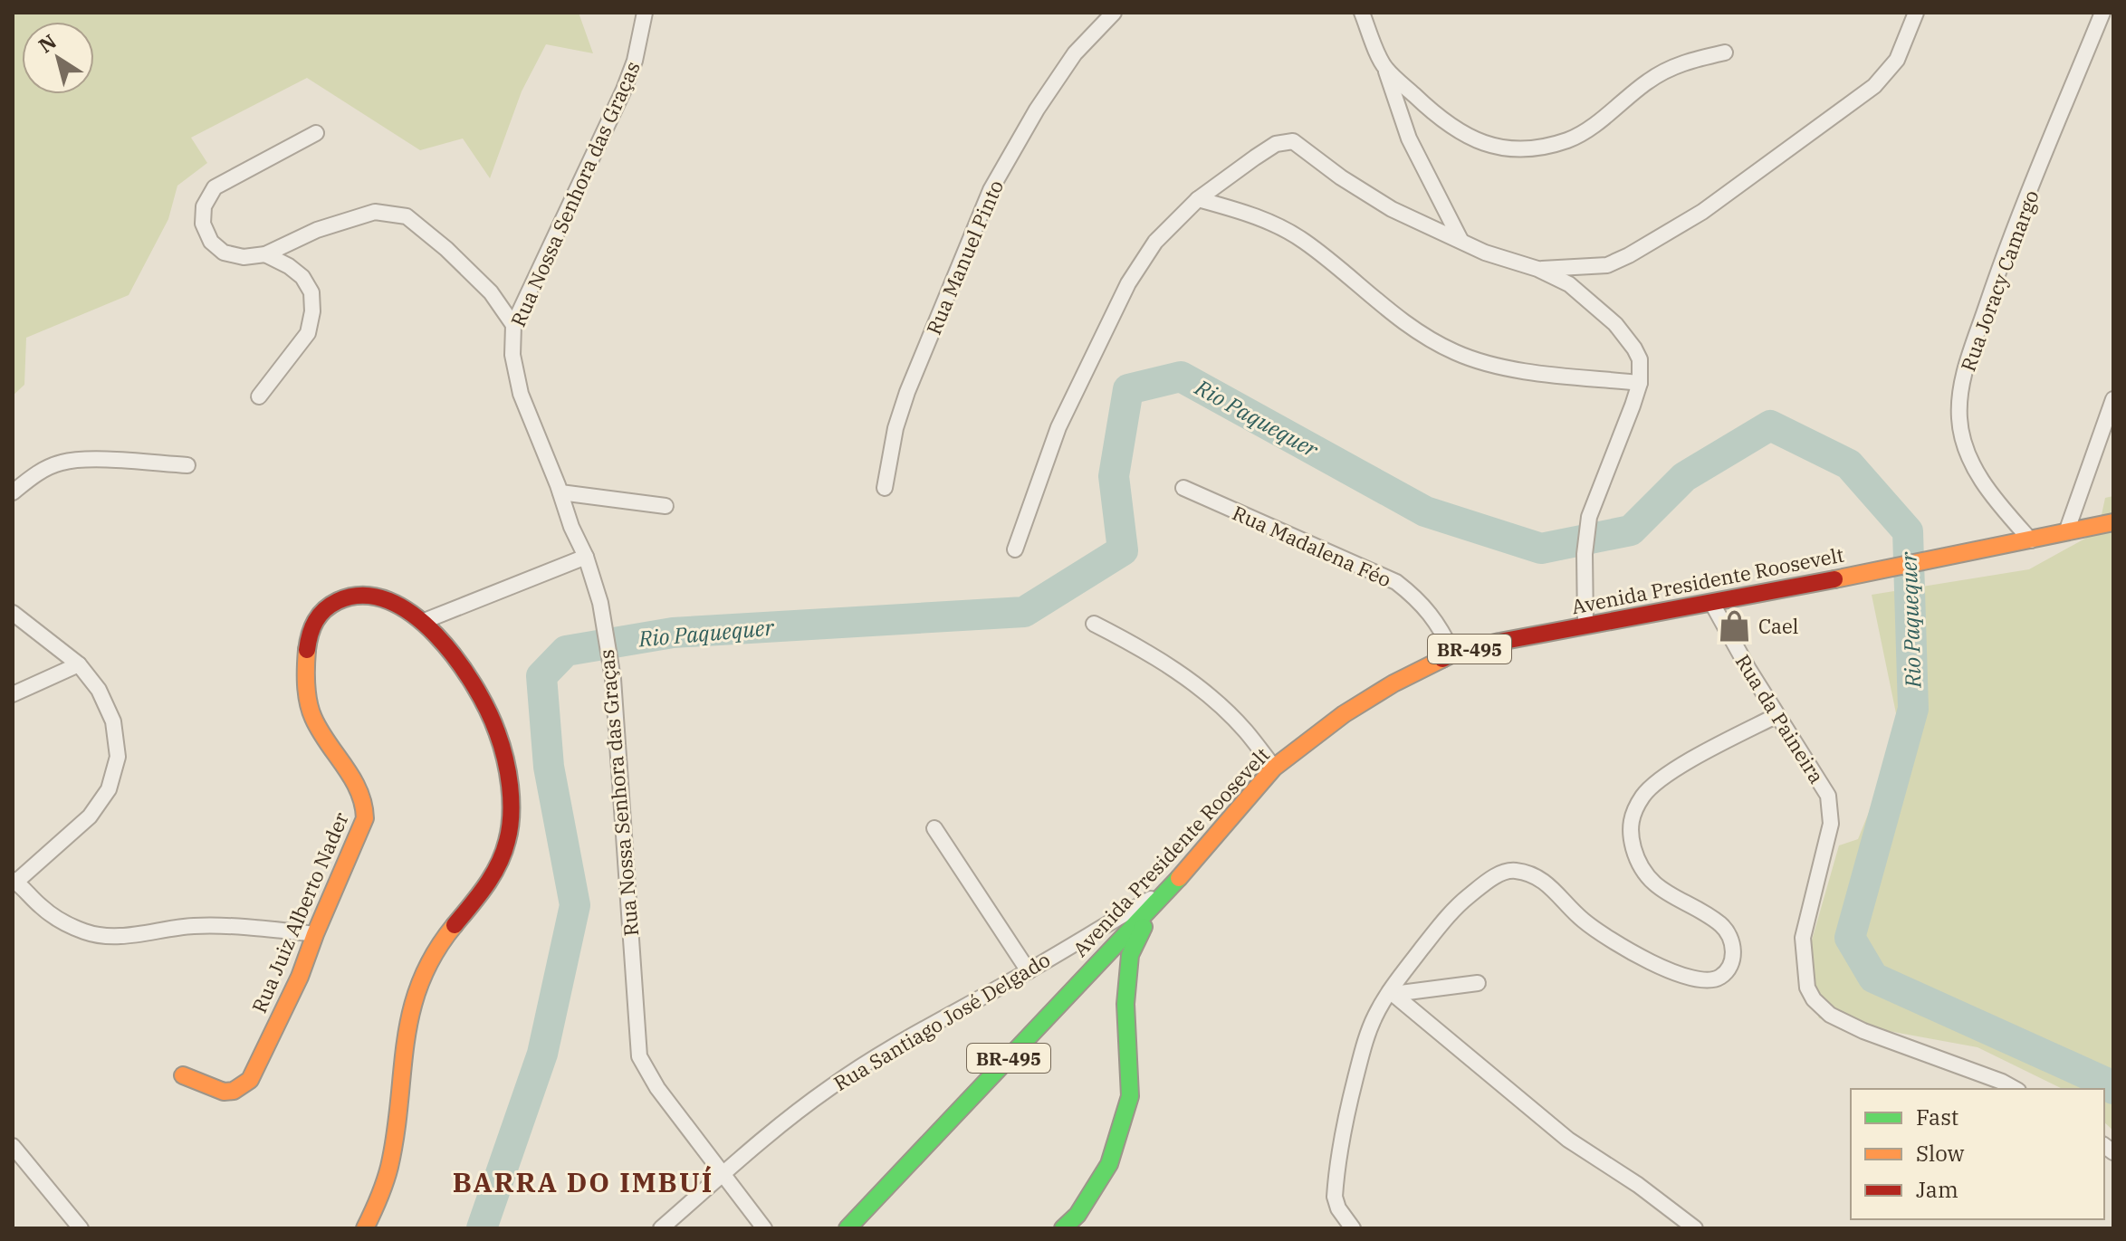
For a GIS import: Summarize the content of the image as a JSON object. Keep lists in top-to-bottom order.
{
  "streets": {
    "main road": ["Avenida Presidente Roosevelt", "BR-495", "Rua Juiz Alberto Nader"],
    "street": [
      "Rua Nossa Senhora das Graças",
      "Rua Manuel Pinto",
      "Rua Joracy Camargo",
      "Rua Madalena Féo",
      "Rua da Paineira",
      "Rua Santiago José Delgado"
    ]
  },
  "crossings": [
    ["Rua Nossa Senhora das Graças", "Rua Santiago José Delgado"],
    ["Rua Joracy Camargo", "Avenida Presidente Roosevelt"],
    ["Rua Madalena Féo", "Avenida Presidente Roosevelt"],
    ["Avenida Presidente Roosevelt", "BR-495"],
    ["Avenida Presidente Roosevelt", "Rua da Paineira"],
    ["Avenida Presidente Roosevelt", "Rua Santiago José Delgado"],
    ["BR-495", "Rua Santiago José Delgado"]
  ],
  "districts": ["BARRA DO IMBUÍ"],
  "water": ["Rio Paquequer"],
  "places": {
    "shop": ["Cael"]
  },
  "legend": ["Fast", "Slow", "Jam"],
  "north": "top left"
}
